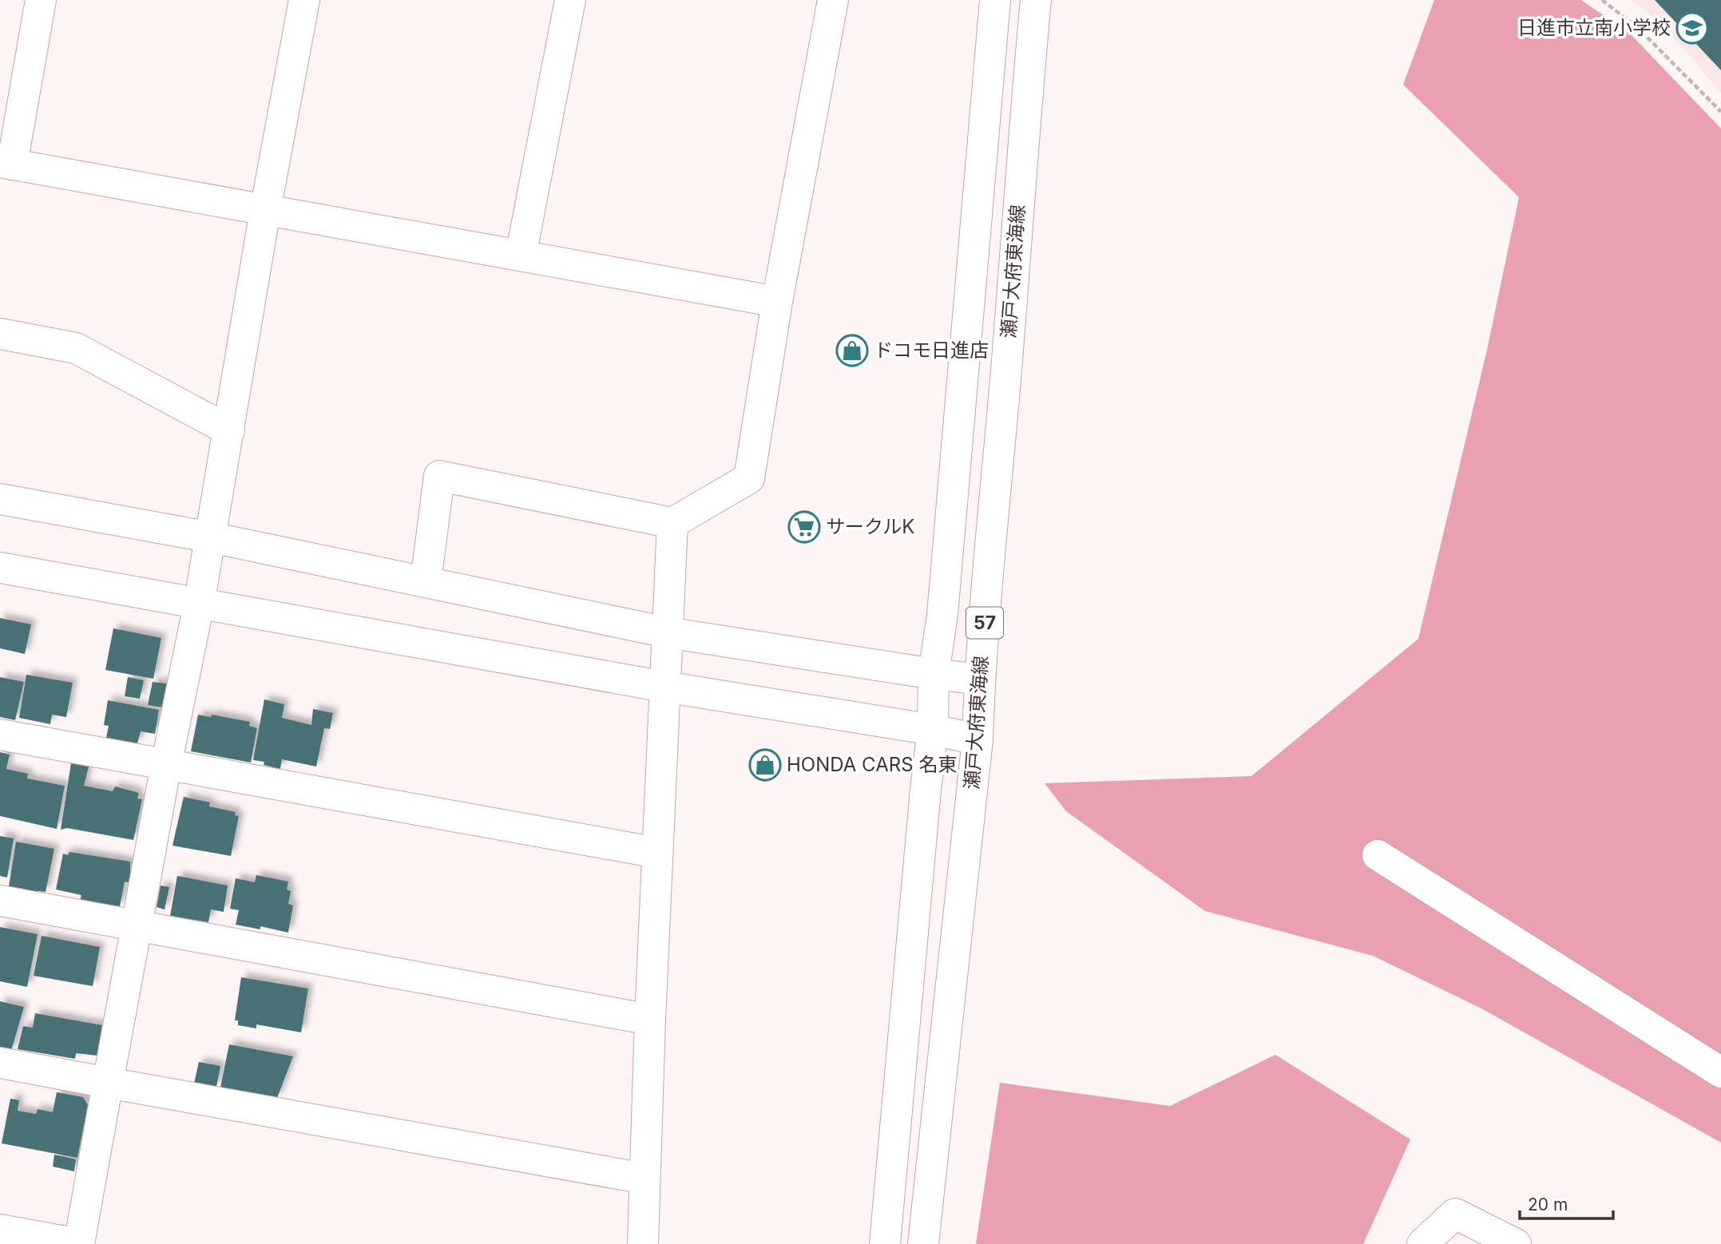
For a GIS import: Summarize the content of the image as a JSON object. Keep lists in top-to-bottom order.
{
  "streets": {
    "street": ["瀬戸大府東海線", "57"]
  },
  "places": {
    "school or university": ["日進市立南小学校"],
    "shop": ["ドコモ日進店", "HONDA CARS 名東"],
    "supermarket": ["サークルK"]
  },
  "scale_bar": "20 m"
}
